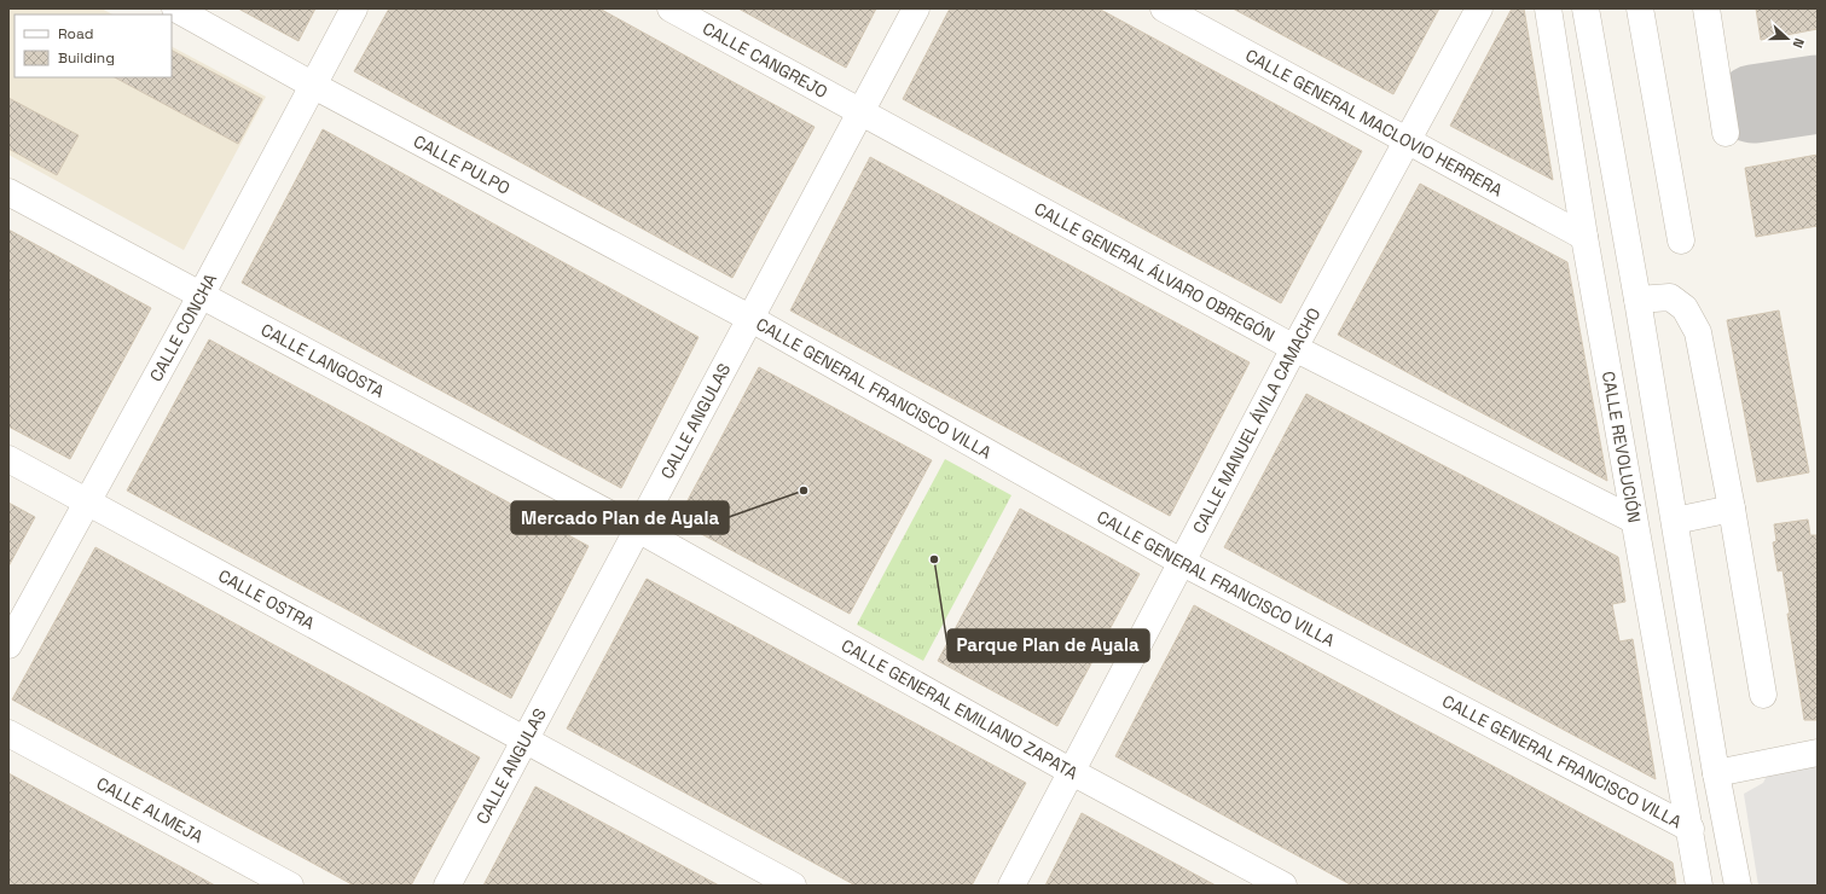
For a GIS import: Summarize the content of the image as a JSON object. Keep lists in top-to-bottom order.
{
  "streets": {
    "street": [
      "CALLE CANGREJO",
      "CALLE GENERAL MACLOVIO HERRERA",
      "CALLE PULPO",
      "CALLE GENERAL ÁLVARO OBREGÓN",
      "CALLE CONCHA",
      "CALLE LANGOSTA",
      "CALLE GENERAL FRANCISCO VILLA",
      "CALLE ANGULAS",
      "CALLE MANUEL ÁVILA CAMACHO",
      "CALLE REVOLUCIÓN",
      "CALLE OSTRA",
      "CALLE GENERAL EMILIANO ZAPATA",
      "CALLE ALMEJA"
    ]
  },
  "crossings": [
    ["CALLE CANGREJO", "CALLE GENERAL ÁLVARO OBREGÓN"],
    ["CALLE CANGREJO", "CALLE ANGULAS"],
    ["CALLE GENERAL MACLOVIO HERRERA", "CALLE MANUEL ÁVILA CAMACHO"],
    ["CALLE GENERAL MACLOVIO HERRERA", "CALLE REVOLUCIÓN"],
    ["CALLE PULPO", "CALLE CONCHA"],
    ["CALLE PULPO", "CALLE GENERAL FRANCISCO VILLA"],
    ["CALLE PULPO", "CALLE ANGULAS"],
    ["CALLE GENERAL ÁLVARO OBREGÓN", "CALLE ANGULAS"],
    ["CALLE GENERAL ÁLVARO OBREGÓN", "CALLE MANUEL ÁVILA CAMACHO"],
    ["CALLE GENERAL ÁLVARO OBREGÓN", "CALLE REVOLUCIÓN"],
    ["CALLE CONCHA", "CALLE LANGOSTA"],
    ["CALLE CONCHA", "CALLE OSTRA"],
    ["CALLE LANGOSTA", "CALLE ANGULAS"],
    ["CALLE LANGOSTA", "CALLE GENERAL EMILIANO ZAPATA"],
    ["CALLE GENERAL FRANCISCO VILLA", "CALLE ANGULAS"],
    ["CALLE GENERAL FRANCISCO VILLA", "CALLE MANUEL ÁVILA CAMACHO"],
    ["CALLE GENERAL FRANCISCO VILLA", "CALLE REVOLUCIÓN"],
    ["CALLE ANGULAS", "CALLE OSTRA"],
    ["CALLE ANGULAS", "CALLE GENERAL EMILIANO ZAPATA"],
    ["CALLE MANUEL ÁVILA CAMACHO", "CALLE GENERAL EMILIANO ZAPATA"]
  ],
  "places": ["Mercado Plan de Ayala", "Parque Plan de Ayala"],
  "legend": ["Road", "Building"],
  "north": "right"
}
